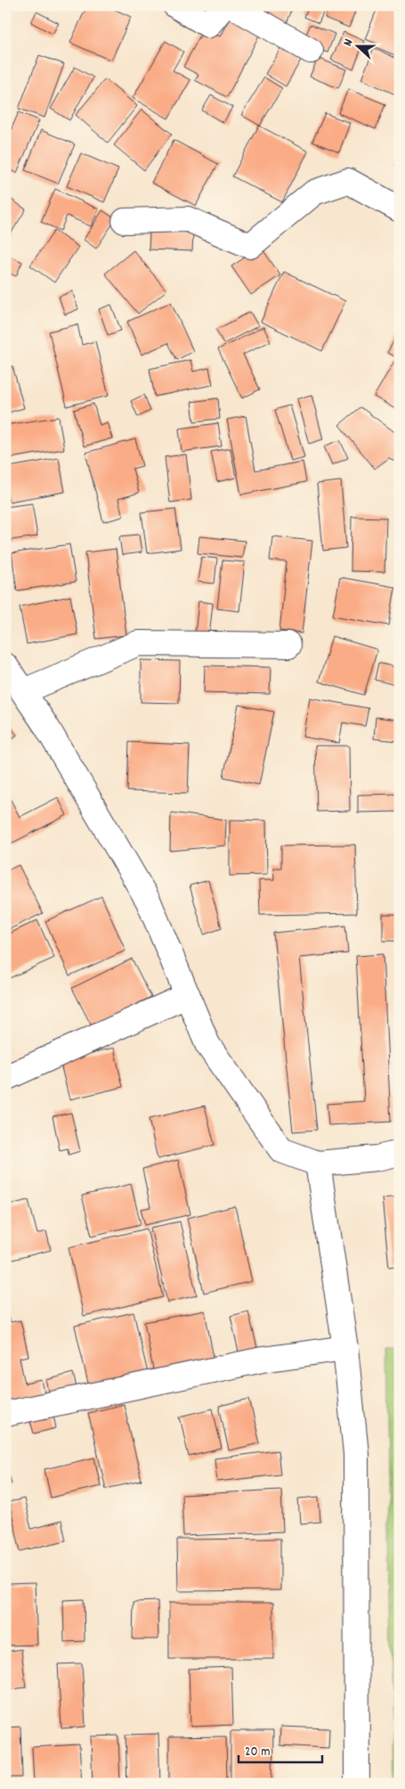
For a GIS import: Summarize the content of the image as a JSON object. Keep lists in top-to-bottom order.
{
  "scale_bar": "20 m",
  "north": "left"
}
